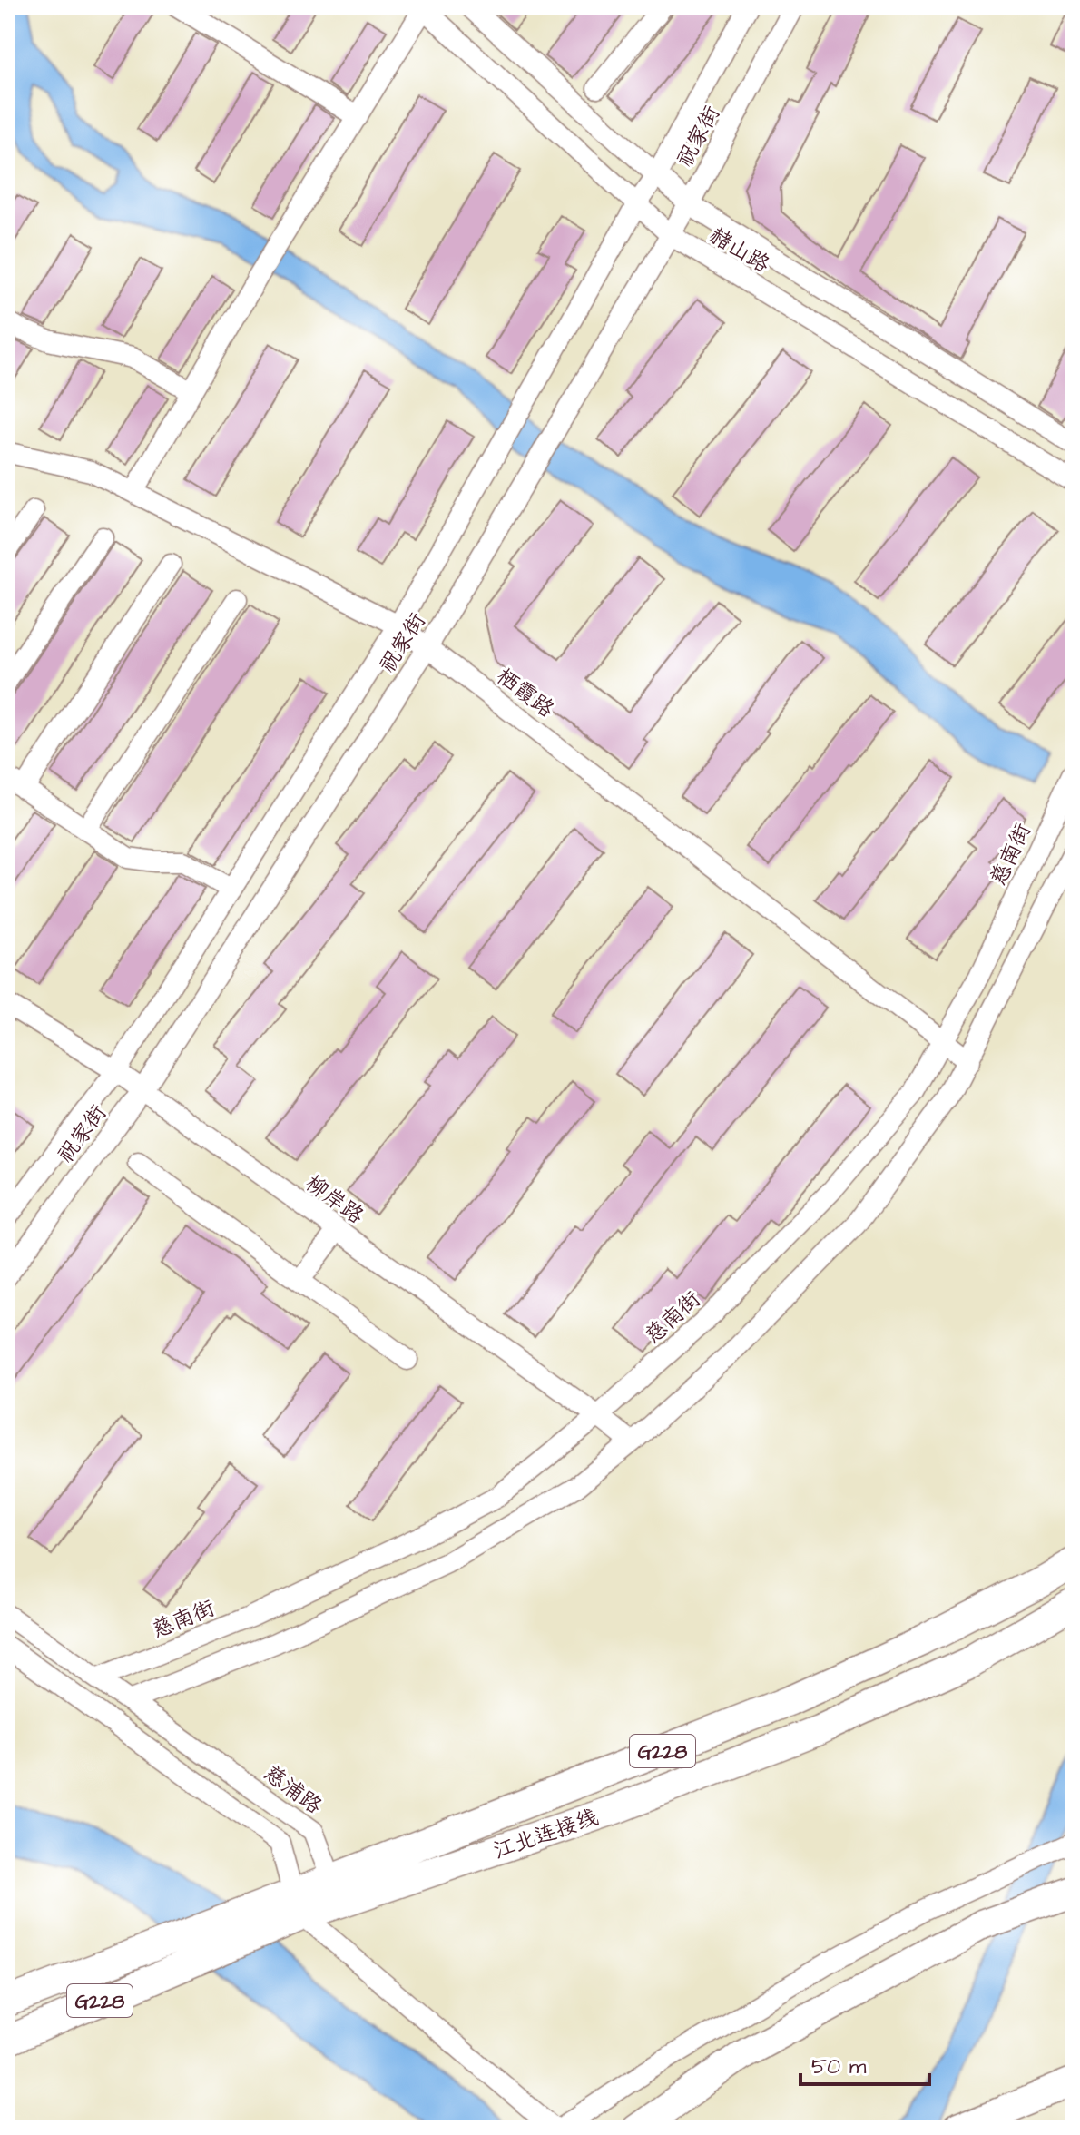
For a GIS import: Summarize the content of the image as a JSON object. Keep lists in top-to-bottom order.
{
  "streets": {
    "highway": ["G228", "江北连接线"],
    "street": [
      "祝家街",
      "赭山路",
      "栖霞路",
      "慈南街",
      "柳岸路",
      "慈浦路"
    ]
  },
  "crossings": [
    ["祝家街", "赭山路"],
    ["祝家街", "栖霞路"],
    ["祝家街", "柳岸路"],
    ["栖霞路", "慈南街"],
    ["慈南街", "柳岸路"],
    ["慈南街", "慈浦路"],
    ["慈浦路", "江北连接线"]
  ],
  "scale_bar": "50 m"
}
